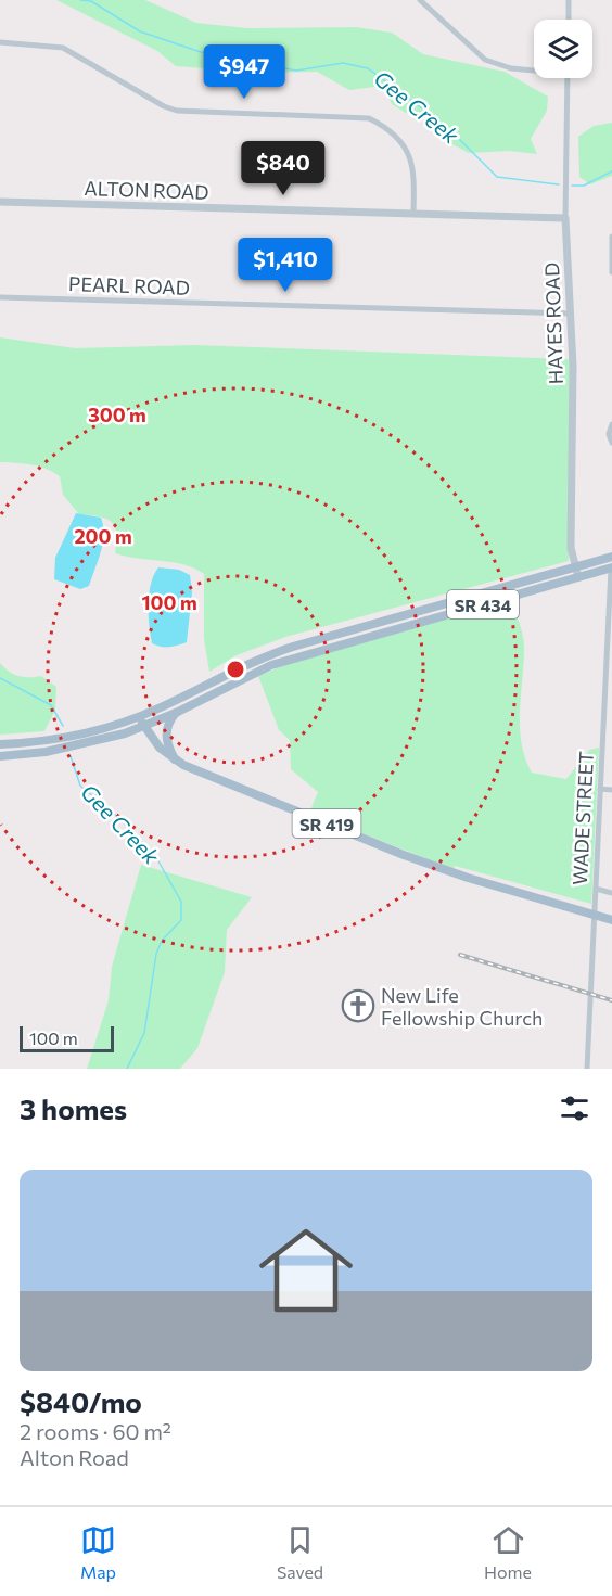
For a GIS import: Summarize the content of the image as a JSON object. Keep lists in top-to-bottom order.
{
  "streets": {
    "main road": ["SR 434", "SR 419"],
    "street": [
      "ALTON ROAD",
      "PEARL ROAD",
      "HAYES ROAD",
      "WADE STREET"
    ]
  },
  "crossings": [
    ["ALTON ROAD", "HAYES ROAD"],
    ["PEARL ROAD", "HAYES ROAD"],
    ["HAYES ROAD", "SR 434"],
    ["SR 434", "WADE STREET"],
    ["SR 434", "SR 419"],
    ["WADE STREET", "SR 419"]
  ],
  "water": ["Gee Creek"],
  "places": {
    "church": ["New Life Fellowship Church"]
  },
  "scale_bar": "100 m",
  "page": {
    "price": ["$947", "$840", "$1,410"],
    "scale": "100 m",
    "heading": "3 homes",
    "list": [
      {
        "name": "$840/mo",
        "note": "2 rooms · 60 m² · Alton Road"
      }
    ],
    "tabs": ["Map", "Saved", "Home"]
  },
  "rings": ["300 m", "200 m", "100 m"]
}
